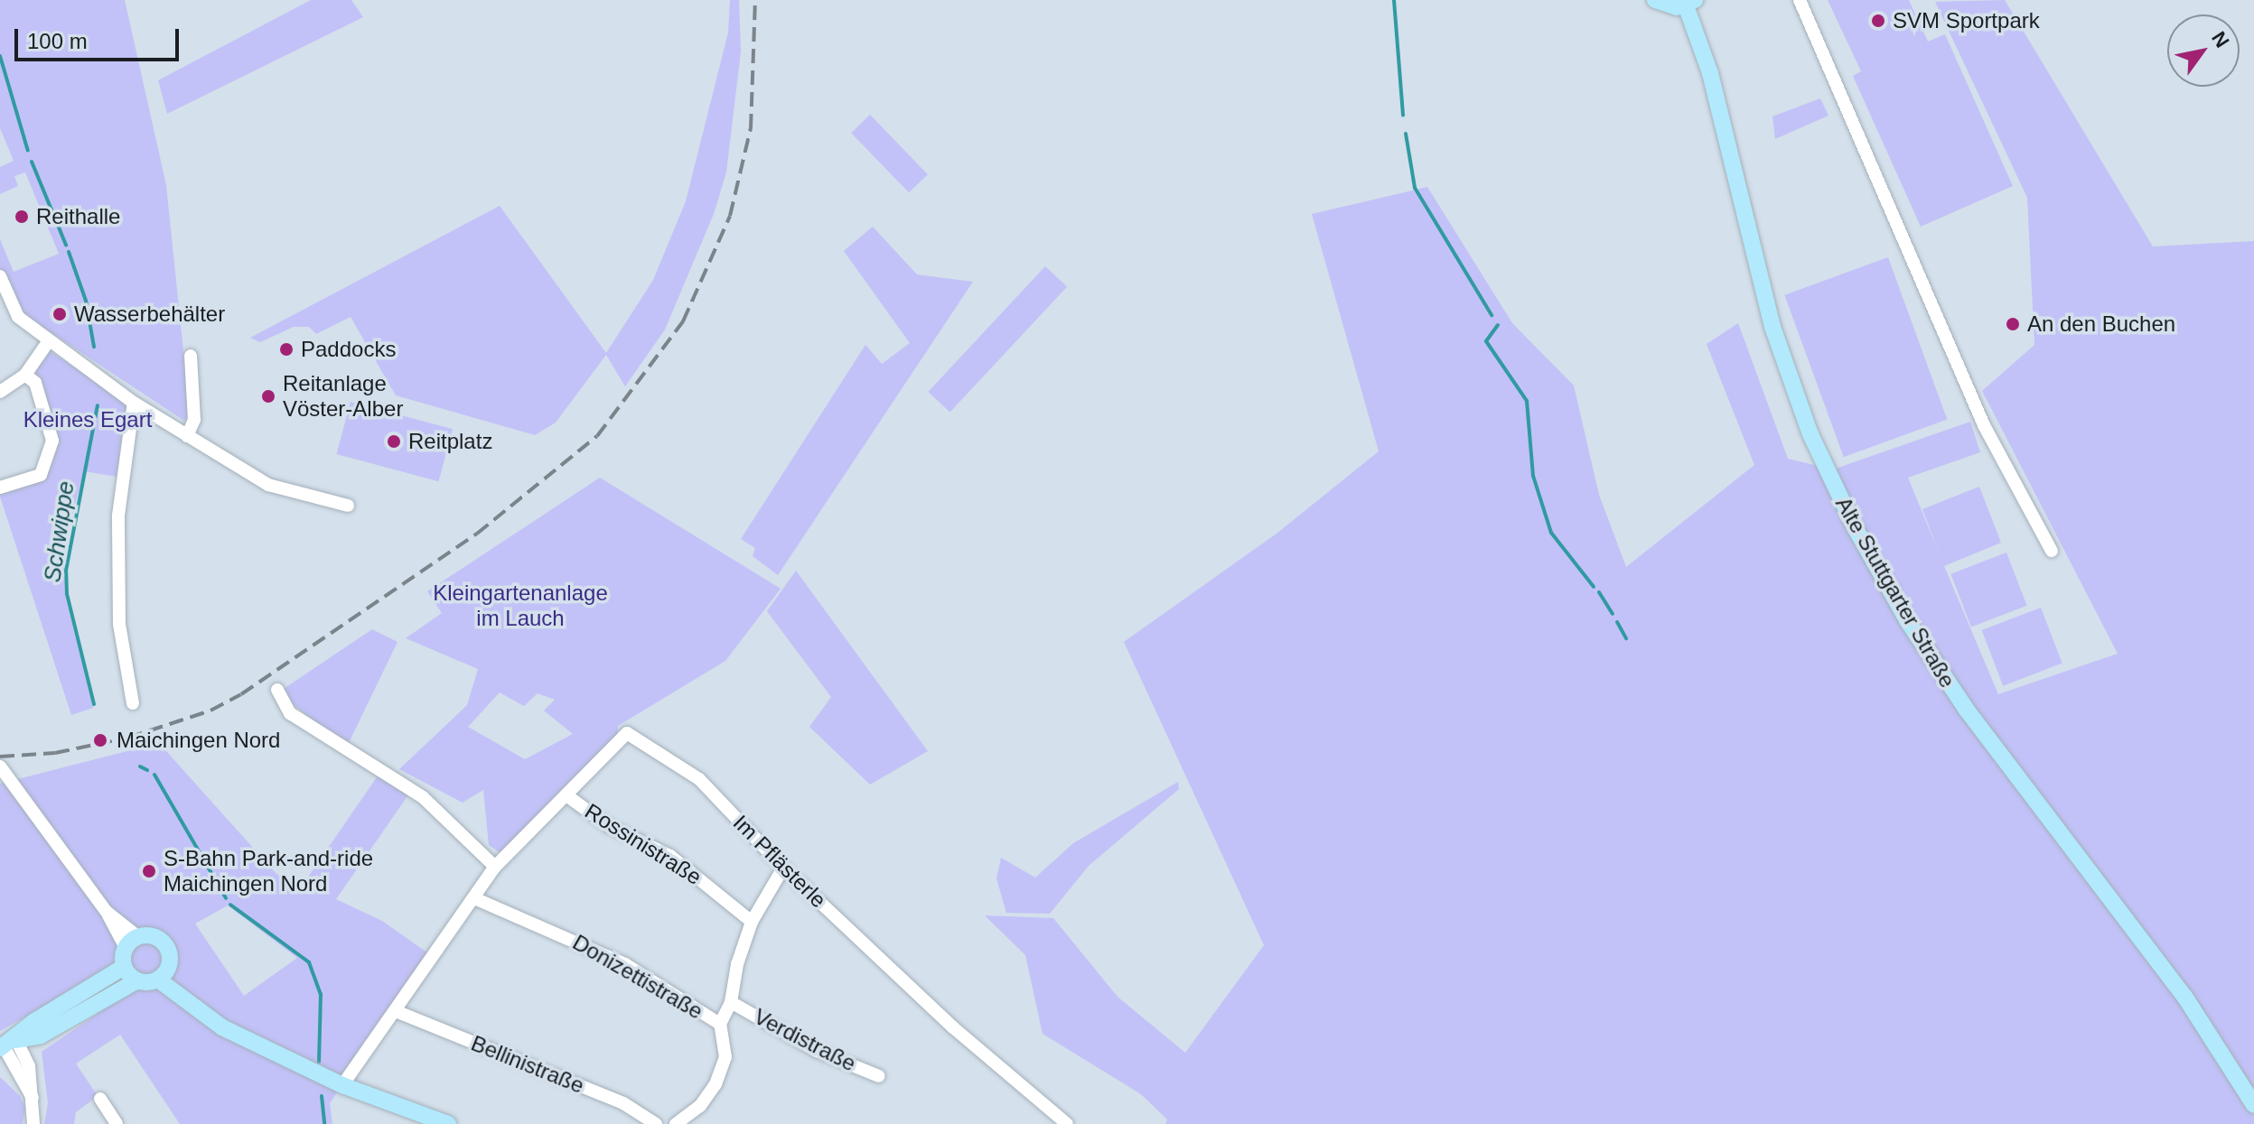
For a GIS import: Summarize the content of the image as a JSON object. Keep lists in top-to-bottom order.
{
  "streets": {
    "main road": ["Alte Stuttgarter Straße"],
    "street": [
      "Rossinistraße",
      "Im Pflästerle",
      "Donizettistraße",
      "Verdistraße",
      "Bellinistraße"
    ]
  },
  "crossings": [
    ["Rossinistraße", "Im Pflästerle"],
    ["Rossinistraße", "Verdistraße"],
    ["Im Pflästerle", "Donizettistraße"],
    ["Im Pflästerle", "Verdistraße"],
    ["Im Pflästerle", "Bellinistraße"],
    ["Donizettistraße", "Verdistraße"]
  ],
  "water": ["Schwippe"],
  "parks": ["Kleines Egart", "Kleingartenanlage im Lauch"],
  "places": [
    "SVM Sportpark",
    "Reithalle",
    "Wasserbehälter",
    "An den Buchen",
    "Paddocks",
    "Reitanlage Vöster-Alber",
    "Reitplatz",
    "Maichingen Nord",
    "S-Bahn Park-and-ride Maichingen Nord"
  ],
  "scale_bar": "100 m",
  "north": "top right"
}
